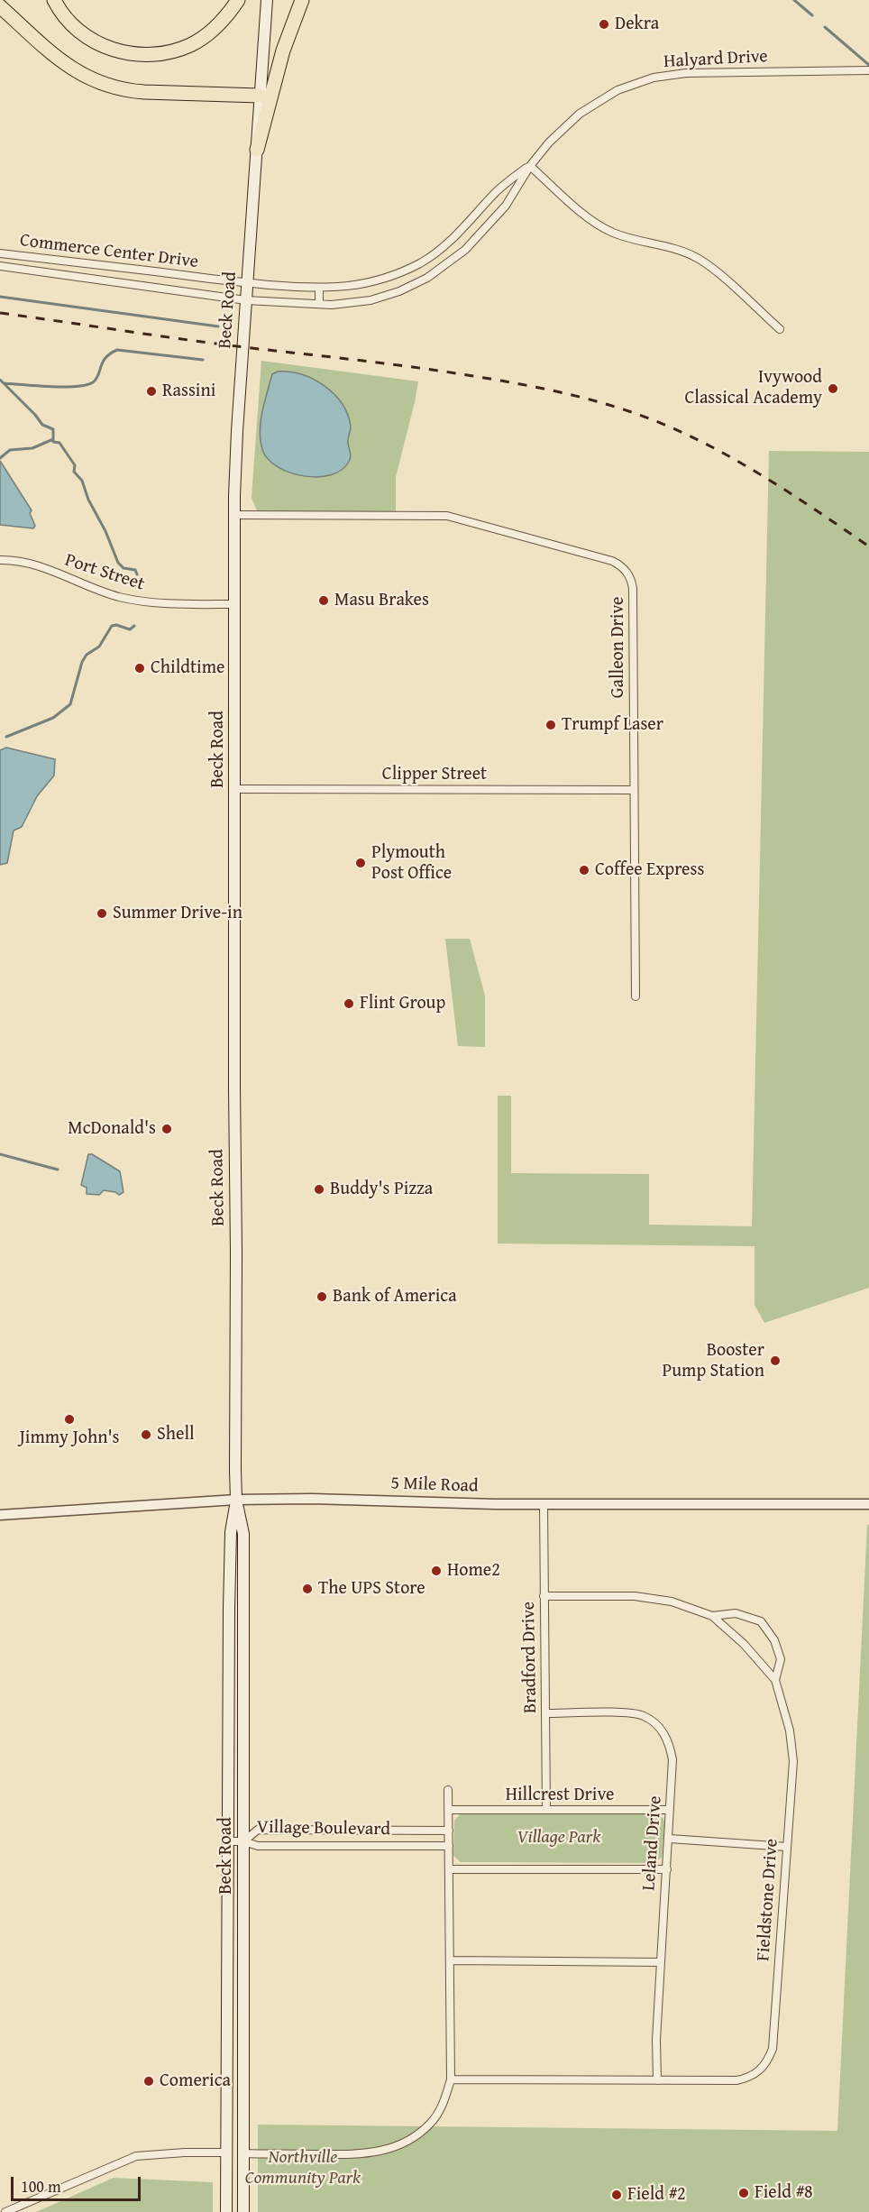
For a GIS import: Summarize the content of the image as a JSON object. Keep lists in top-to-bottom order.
{
  "streets": {
    "main road": ["Beck Road"],
    "street": [
      "Halyard Drive",
      "Commerce Center Drive",
      "Port Street",
      "Galleon Drive",
      "Clipper Street",
      "5 Mile Road",
      "Bradford Drive",
      "Hillcrest Drive",
      "Village Boulevard",
      "Leland Drive",
      "Fieldstone Drive"
    ]
  },
  "crossings": [
    ["Halyard Drive", "Commerce Center Drive"],
    ["Halyard Drive", "Beck Road"],
    ["Commerce Center Drive", "Beck Road"],
    ["Beck Road", "Port Street"],
    ["Beck Road", "Galleon Drive"],
    ["Beck Road", "Clipper Street"],
    ["Beck Road", "5 Mile Road"],
    ["Beck Road", "Village Boulevard"],
    ["Galleon Drive", "Clipper Street"],
    ["5 Mile Road", "Bradford Drive"],
    ["Bradford Drive", "Hillcrest Drive"],
    ["Bradford Drive", "Leland Drive"],
    ["Bradford Drive", "Fieldstone Drive"],
    ["Hillcrest Drive", "Leland Drive"],
    ["Leland Drive", "Fieldstone Drive"]
  ],
  "parks": ["Village Park", "Northville Community Park"],
  "places": [
    "Dekra",
    "Ivywood Classical Academy",
    "Rassini",
    "Masu Brakes",
    "Childtime",
    "Trumpf Laser",
    "Plymouth Post Office",
    "Coffee Express",
    "Summer Drive-in",
    "Flint Group",
    "McDonald's",
    "Buddy's Pizza",
    "Bank of America",
    "Booster Pump Station",
    "Jimmy John's",
    "Shell",
    "Home2",
    "The UPS Store",
    "Comerica",
    "Field #8",
    "Field #2"
  ],
  "scale_bar": "100 m"
}
